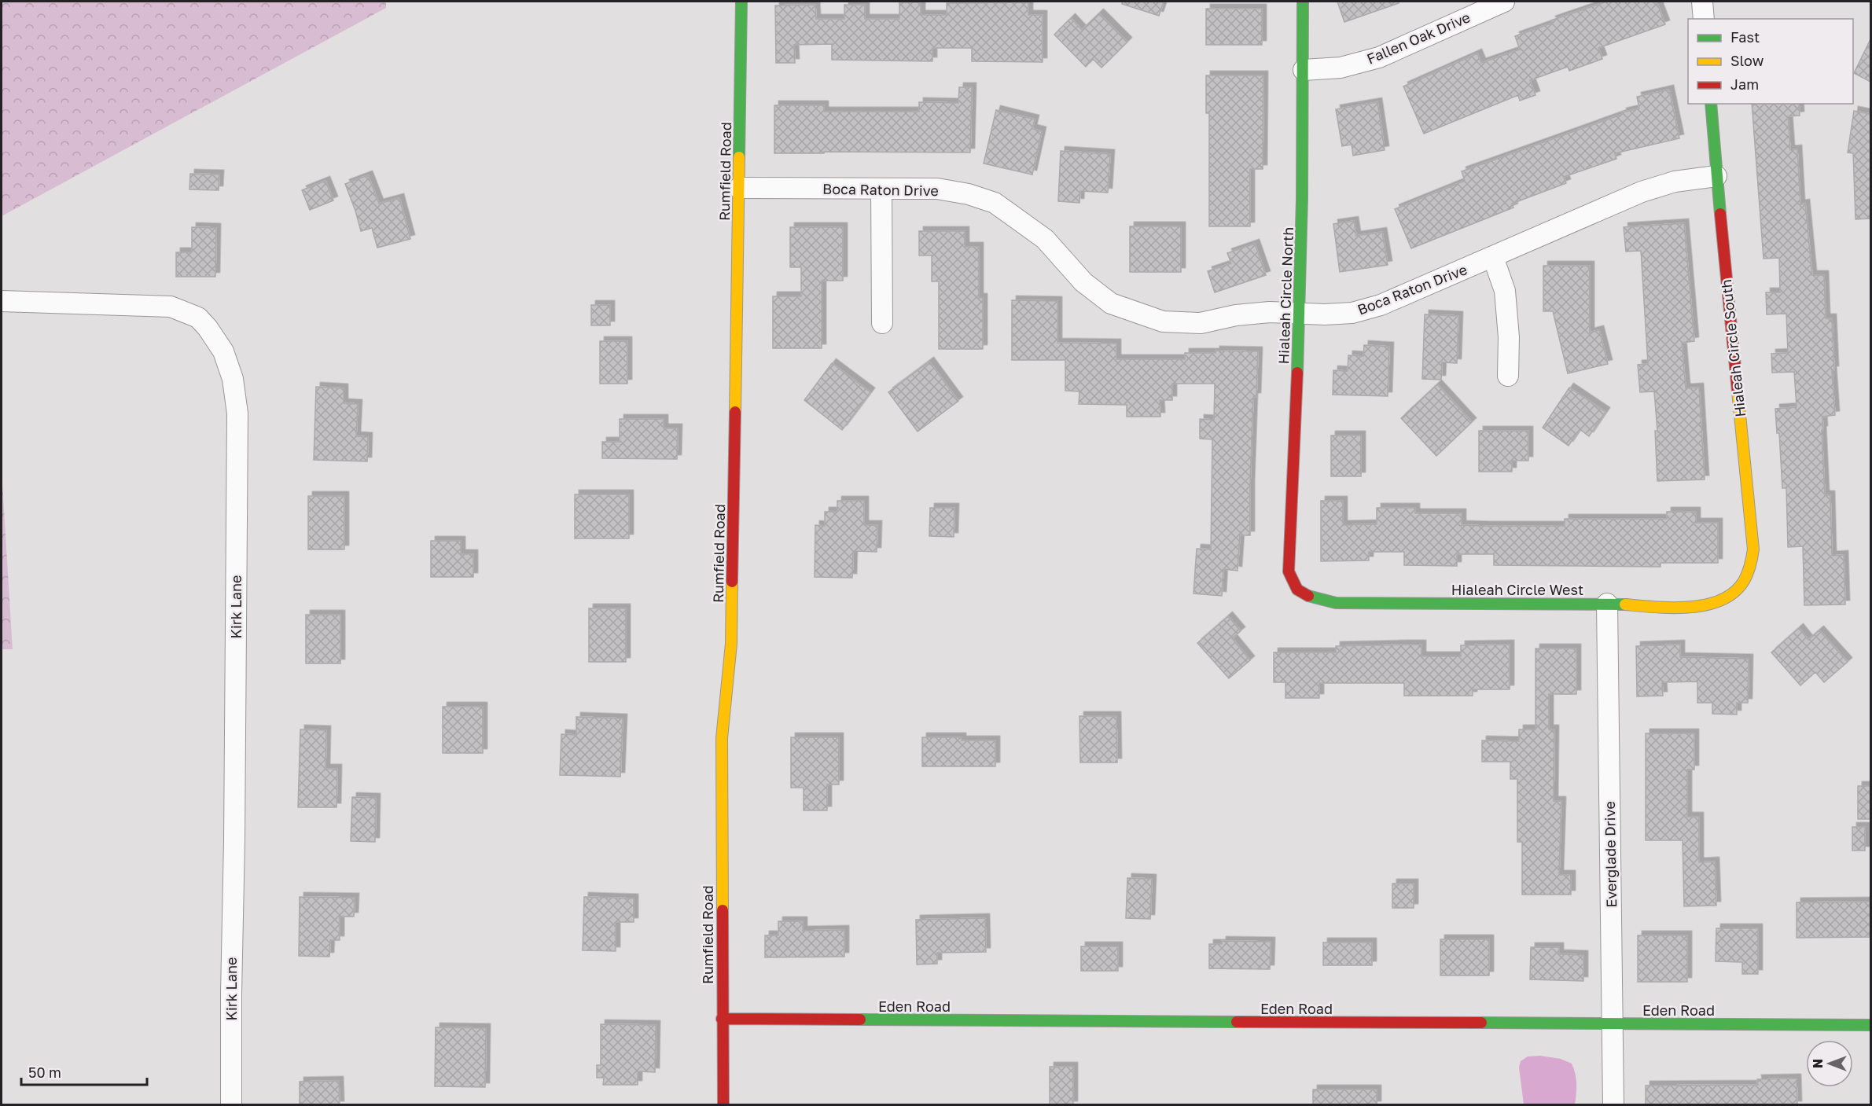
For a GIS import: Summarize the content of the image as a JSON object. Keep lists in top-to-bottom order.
{
  "streets": {
    "street": [
      "Fallen Oak Drive",
      "Rumfield Road",
      "Boca Raton Drive",
      "Hialeah Circle North",
      "Hialeah Circle South",
      "Hialeah Circle West",
      "Kirk Lane",
      "Everglade Drive",
      "Eden Road"
    ]
  },
  "crossings": [
    ["Fallen Oak Drive", "Hialeah Circle North"],
    ["Rumfield Road", "Boca Raton Drive"],
    ["Rumfield Road", "Eden Road"],
    ["Boca Raton Drive", "Hialeah Circle North"],
    ["Boca Raton Drive", "Hialeah Circle South"],
    ["Hialeah Circle North", "Hialeah Circle West"],
    ["Hialeah Circle South", "Hialeah Circle West"],
    ["Hialeah Circle West", "Everglade Drive"],
    ["Everglade Drive", "Eden Road"]
  ],
  "legend": ["Fast", "Slow", "Jam"],
  "scale_bar": "50 m",
  "north": "left"
}
